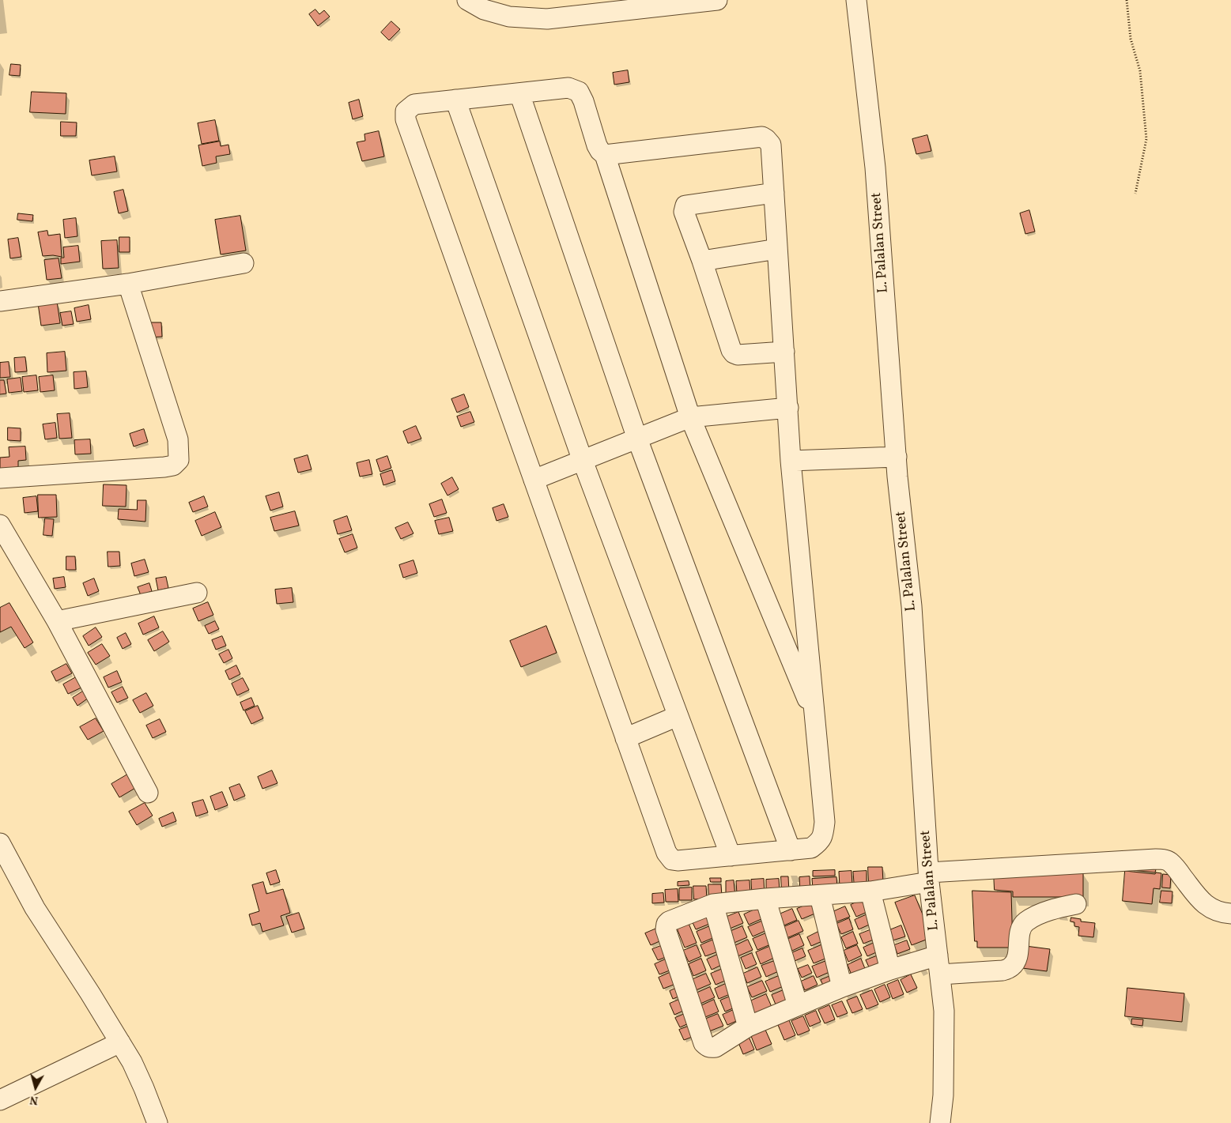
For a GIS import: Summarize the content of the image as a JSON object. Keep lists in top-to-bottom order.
{
  "streets": {
    "street": ["L. Palalan Street"]
  },
  "north": "bottom"
}
